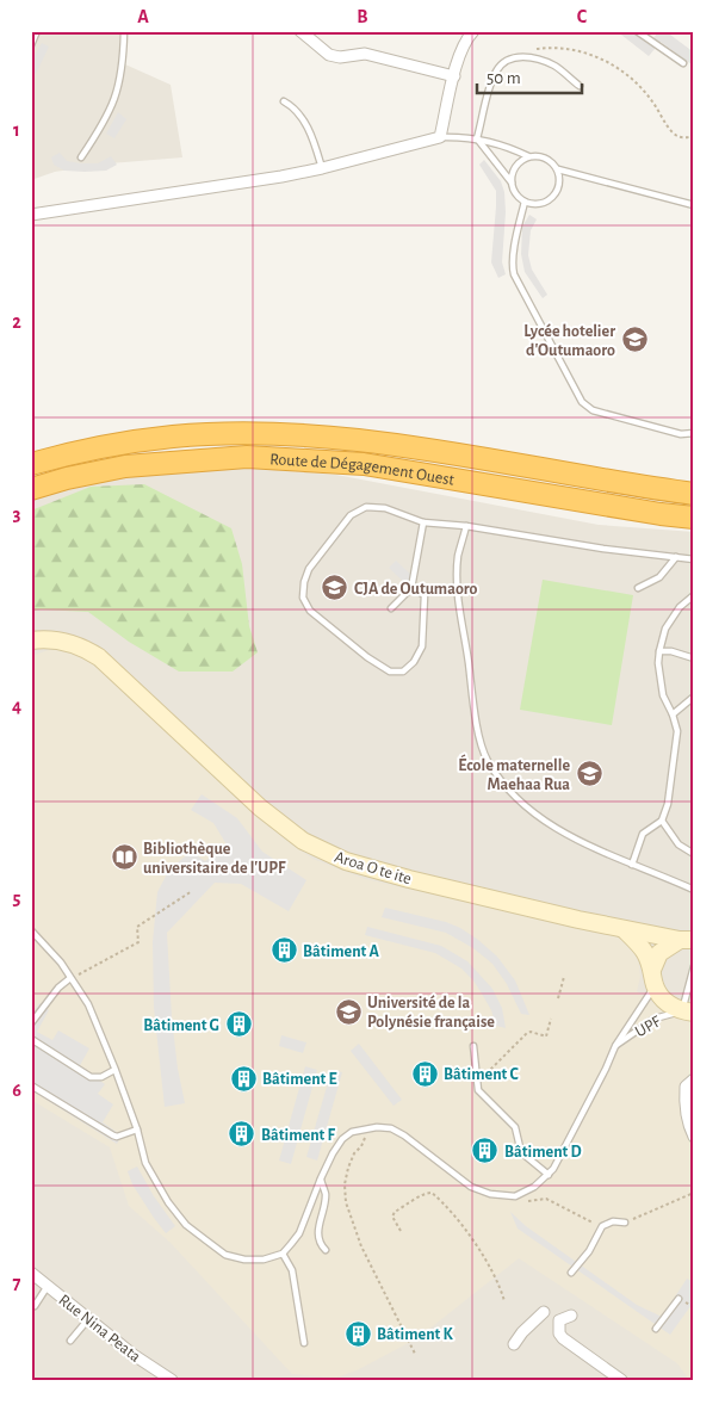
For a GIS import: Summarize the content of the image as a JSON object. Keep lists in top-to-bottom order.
{
  "streets": {
    "highway": ["Route de Dégagement Ouest"],
    "main road": ["Aroa O te ite"],
    "street": ["Rue Nina Peata"],
    "lane": ["UPF"]
  },
  "places": {
    "school or university": [
      "Lycée hotelier d'Outumaoro",
      "CJA de Outumaoro",
      "École maternelle Maehaa Rua",
      "Université de la Polynésie française"
    ],
    "library": ["Bibliothèque universitaire de l'UPF"],
    "building": [
      "Bâtiment A",
      "Bâtiment G",
      "Bâtiment C",
      "Bâtiment E",
      "Bâtiment F",
      "Bâtiment D",
      "Bâtiment K"
    ]
  },
  "scale_bar": "50 m",
  "grid": {
    "columns": ["A", "B", "C"],
    "rows": [
      "1",
      "2",
      "3",
      "4",
      "5",
      "6",
      "7"
    ]
  }
}
